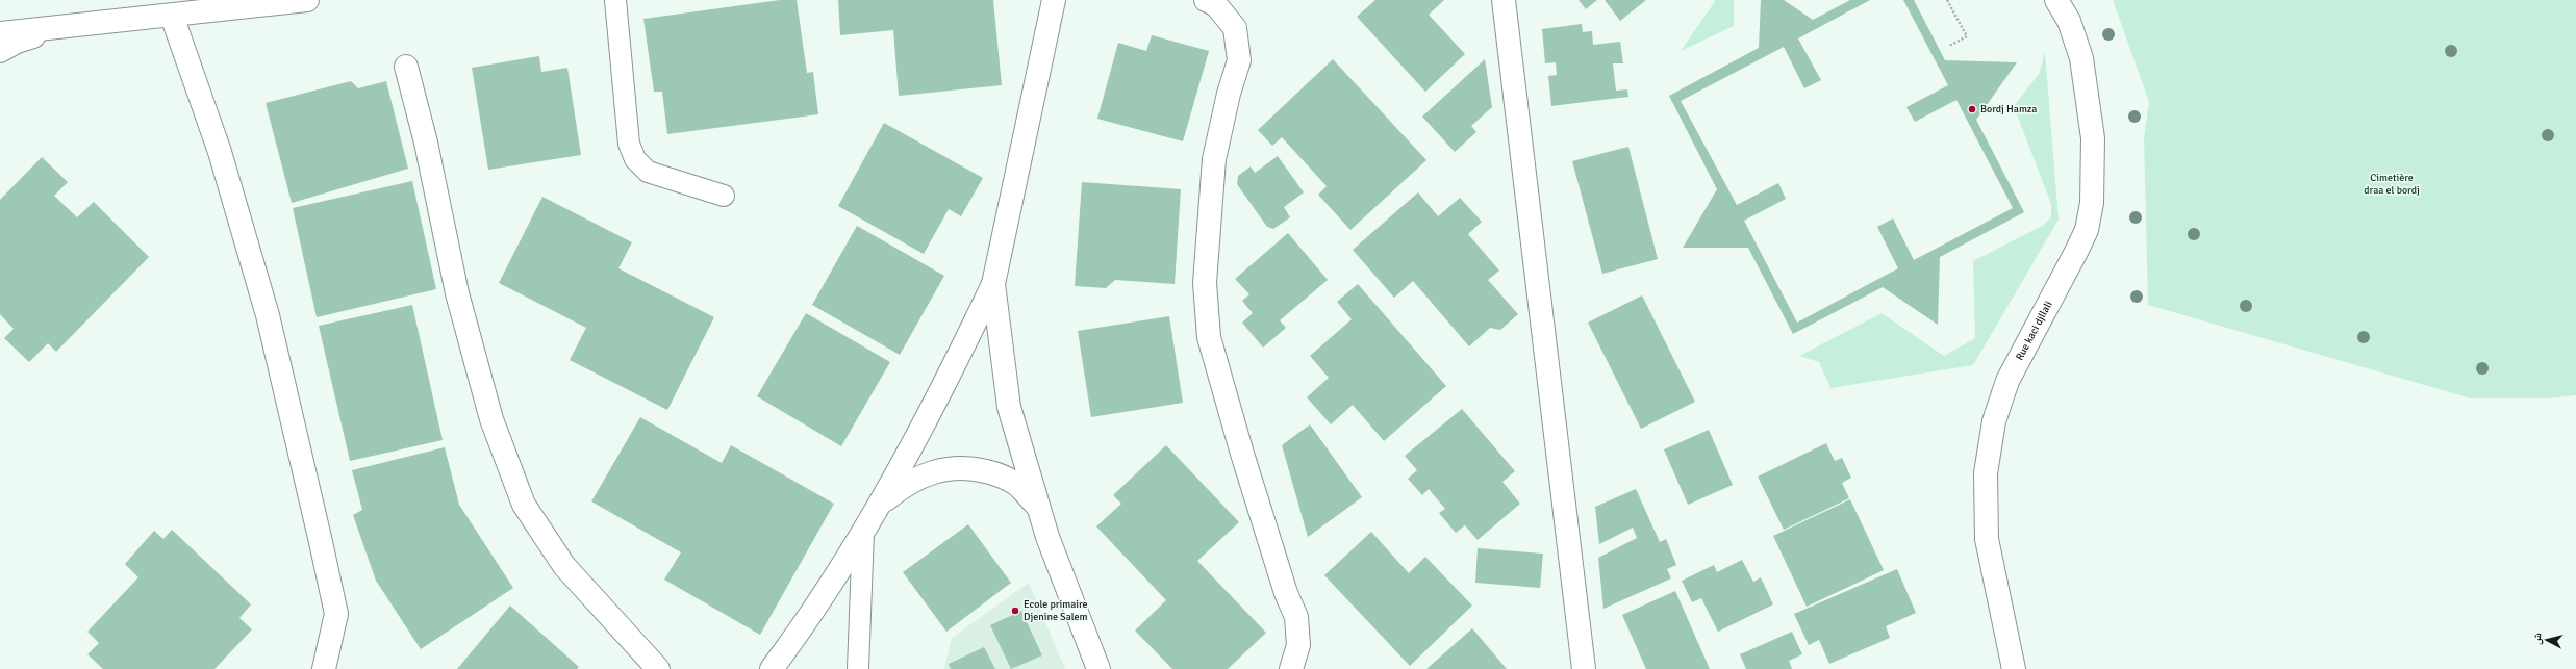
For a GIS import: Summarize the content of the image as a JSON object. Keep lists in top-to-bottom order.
{
  "streets": {
    "street": ["Rue kaci djllali"]
  },
  "parks": ["Cimetière draa el bordj"],
  "places": ["Bordj Hamza", "Ecole primaire Djenine Salem"],
  "north": "left"
}
